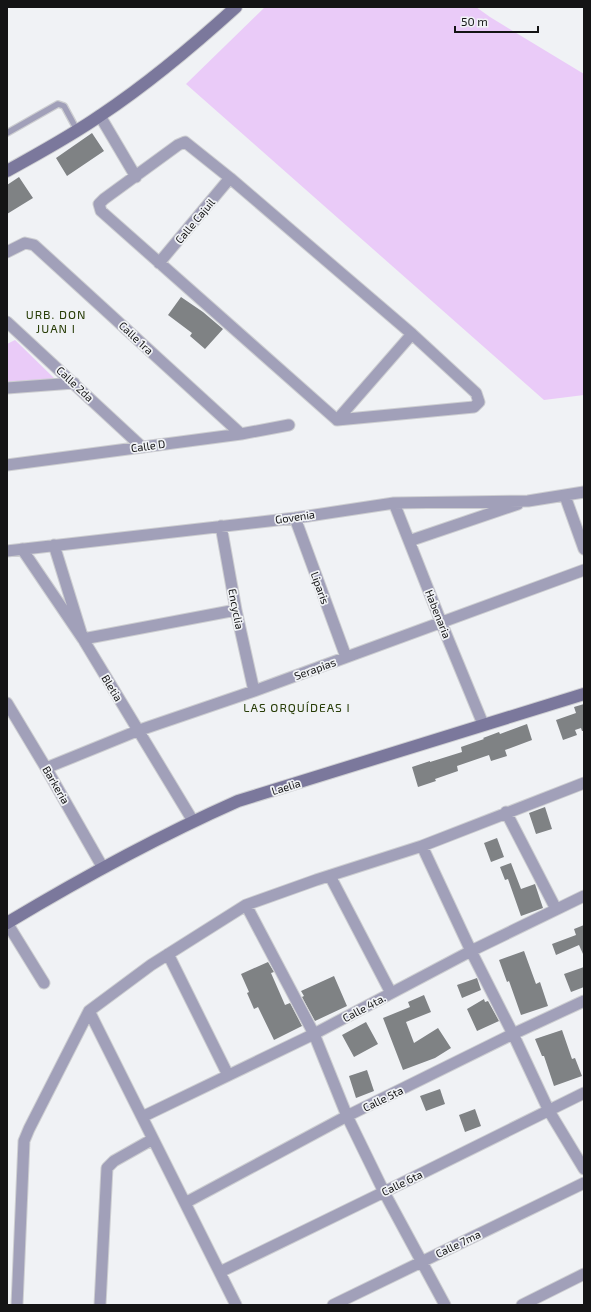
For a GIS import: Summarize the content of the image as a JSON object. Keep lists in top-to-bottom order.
{
  "streets": {
    "street": [
      "Calle Cajuil",
      "Calle 1ra",
      "Calle 2da",
      "Calle D",
      "Govenia",
      "Liparis",
      "Encyclia",
      "Habenaria",
      "Serapias",
      "Bletia",
      "Barkeria",
      "Laelia",
      "Calle 4ta.",
      "Calle 5ta",
      "Calle 6ta",
      "Calle 7ma"
    ]
  },
  "crossings": [
    ["Calle 1ra", "Calle D"],
    ["Calle 2da", "Calle D"],
    ["Govenia", "Liparis"],
    ["Govenia", "Encyclia"],
    ["Govenia", "Habenaria"],
    ["Govenia", "Bletia"],
    ["Liparis", "Serapias"],
    ["Encyclia", "Serapias"],
    ["Habenaria", "Serapias"],
    ["Habenaria", "Laelia"],
    ["Serapias", "Bletia"],
    ["Serapias", "Barkeria"],
    ["Bletia", "Laelia"],
    ["Barkeria", "Laelia"]
  ],
  "districts": ["URB. DON JUAN I", "LAS ORQUÍDEAS I"],
  "scale_bar": "50 m"
}
